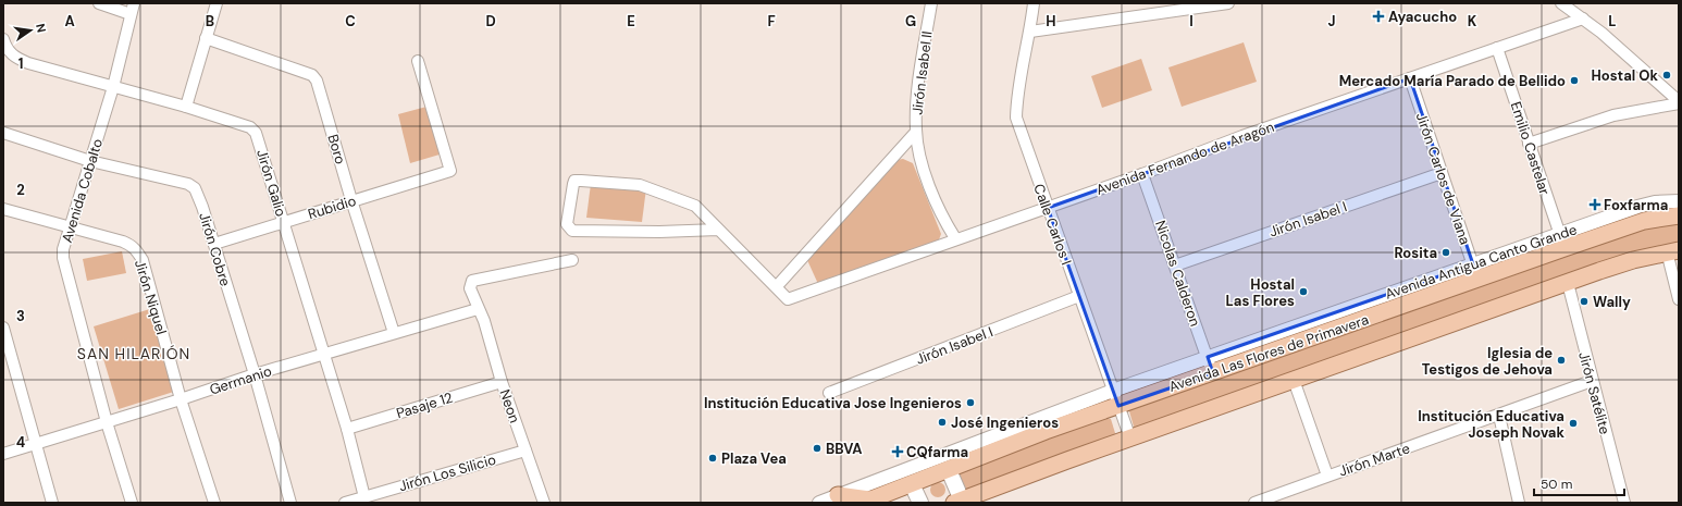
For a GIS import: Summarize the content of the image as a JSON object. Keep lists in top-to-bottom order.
{
  "streets": {
    "main road": ["Avenida Las Flores de Primavera"],
    "street": [
      "Jirón Isabel II",
      "Emilio Castelar",
      "Boro",
      "Avenida Fernando de Aragón",
      "Jirón Carlos de Viana",
      "Jirón Galio",
      "Avenida Cobalto",
      "Rubidio",
      "Jirón Isabel I",
      "Calle Carlos I",
      "Jirón Cobre",
      "Avenida Antigua Canto Grande",
      "Nicolas Calderon",
      "Jirón Niquel",
      "Germanio",
      "Jirón Satélite",
      "Pasaje 12",
      "Neon",
      "Jirón Marte",
      "Jirón Los Silicio"
    ]
  },
  "crossings": [
    ["Jirón Isabel II", "Avenida Fernando de Aragón"],
    ["Emilio Castelar", "Avenida Fernando de Aragón"],
    ["Emilio Castelar", "Avenida Antigua Canto Grande"],
    ["Emilio Castelar", "Avenida Las Flores de Primavera"],
    ["Boro", "Rubidio"],
    ["Boro", "Germanio"],
    ["Avenida Fernando de Aragón", "Jirón Carlos de Viana"],
    ["Avenida Fernando de Aragón", "Calle Carlos I"],
    ["Avenida Fernando de Aragón", "Nicolas Calderon"],
    ["Jirón Carlos de Viana", "Jirón Isabel I"],
    ["Jirón Carlos de Viana", "Avenida Antigua Canto Grande"],
    ["Jirón Carlos de Viana", "Avenida Las Flores de Primavera"],
    ["Jirón Galio", "Avenida Cobalto"],
    ["Jirón Galio", "Rubidio"],
    ["Jirón Galio", "Germanio"],
    ["Jirón Galio", "Pasaje 12"],
    ["Jirón Galio", "Jirón Los Silicio"],
    ["Avenida Cobalto", "Jirón Cobre"],
    ["Avenida Cobalto", "Jirón Niquel"],
    ["Avenida Cobalto", "Germanio"],
    ["Rubidio", "Jirón Cobre"],
    ["Jirón Isabel I", "Calle Carlos I"],
    ["Jirón Isabel I", "Nicolas Calderon"],
    ["Calle Carlos I", "Avenida Antigua Canto Grande"],
    ["Calle Carlos I", "Avenida Las Flores de Primavera"],
    ["Jirón Cobre", "Germanio"],
    ["Avenida Antigua Canto Grande", "Nicolas Calderon"],
    ["Avenida Antigua Canto Grande", "Avenida Las Flores de Primavera"],
    ["Nicolas Calderon", "Avenida Las Flores de Primavera"],
    ["Jirón Niquel", "Germanio"],
    ["Germanio", "Neon"],
    ["Jirón Satélite", "Jirón Marte"],
    ["Pasaje 12", "Neon"],
    ["Neon", "Jirón Los Silicio"]
  ],
  "districts": ["SAN HILARIÓN"],
  "places": {
    "health": ["Ayacucho", "Foxfarma", "CQfarma"],
    "other": [
      "Hostal Ok",
      "Mercado María Parado de Bellido",
      "Rosita",
      "Hostal Las Flores",
      "Wally",
      "Iglesia de Testigos de Jehova",
      "Institución Educativa Jose Ingenieros",
      "José Ingenieros",
      "Institución Educativa Joseph Novak",
      "BBVA",
      "Plaza Vea"
    ]
  },
  "scale_bar": "50 m",
  "north": "right",
  "grid": {
    "columns": [
      "A",
      "B",
      "C",
      "D",
      "E",
      "F",
      "G",
      "H",
      "I",
      "J",
      "K",
      "L"
    ],
    "rows": [
      "1",
      "2",
      "3",
      "4"
    ]
  }
}
